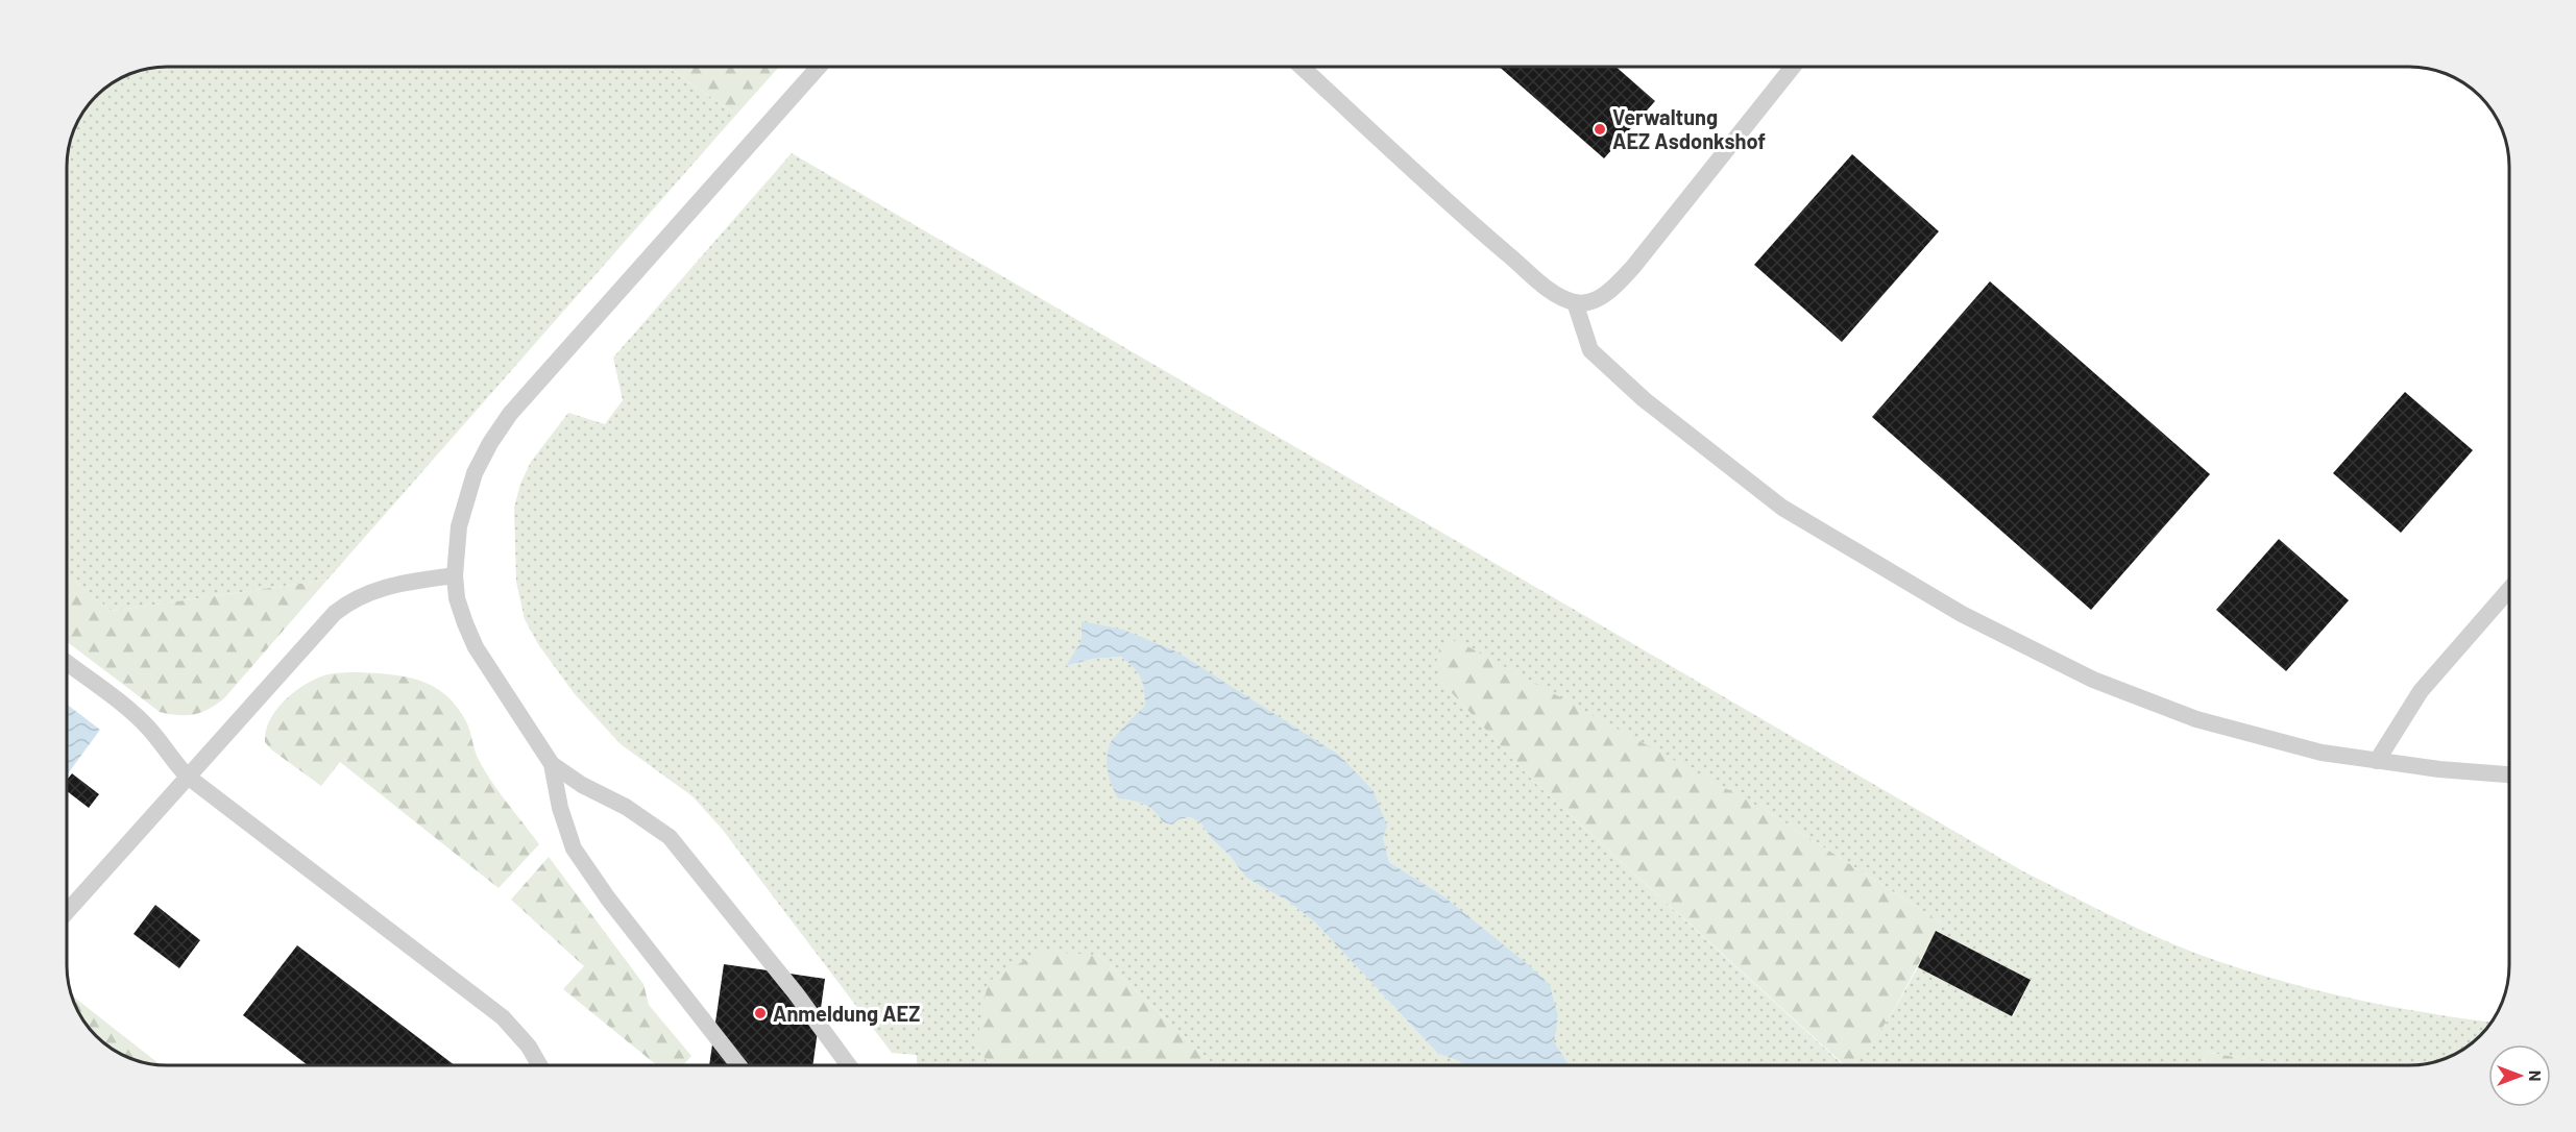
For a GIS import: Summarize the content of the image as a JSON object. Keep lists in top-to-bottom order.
{
  "places": ["Verwaltung AEZ Asdonkshof", "Anmeldung AEZ"],
  "north": "right"
}
